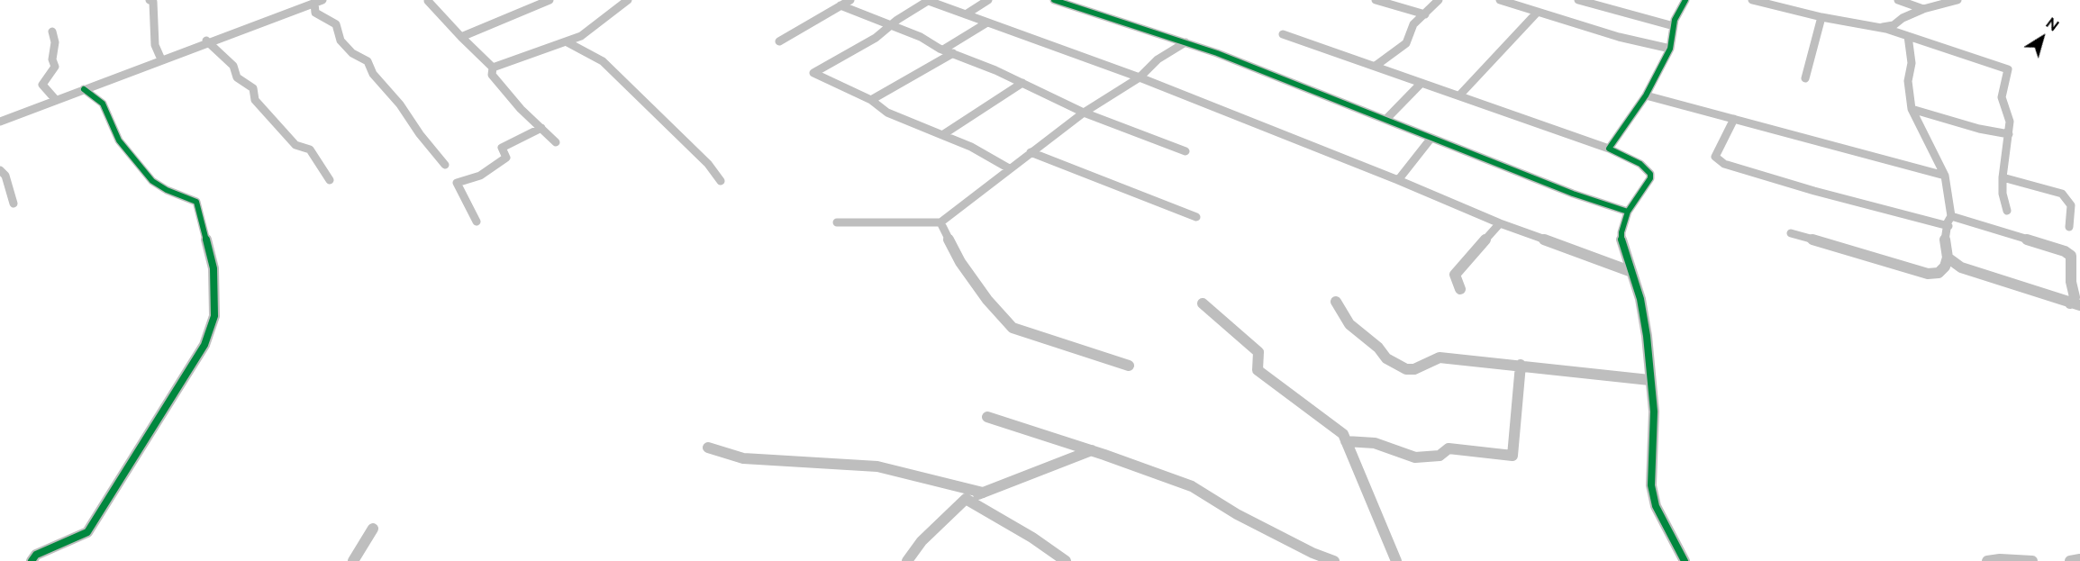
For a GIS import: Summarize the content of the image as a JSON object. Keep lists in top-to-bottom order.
{
  "north": "top right"
}
